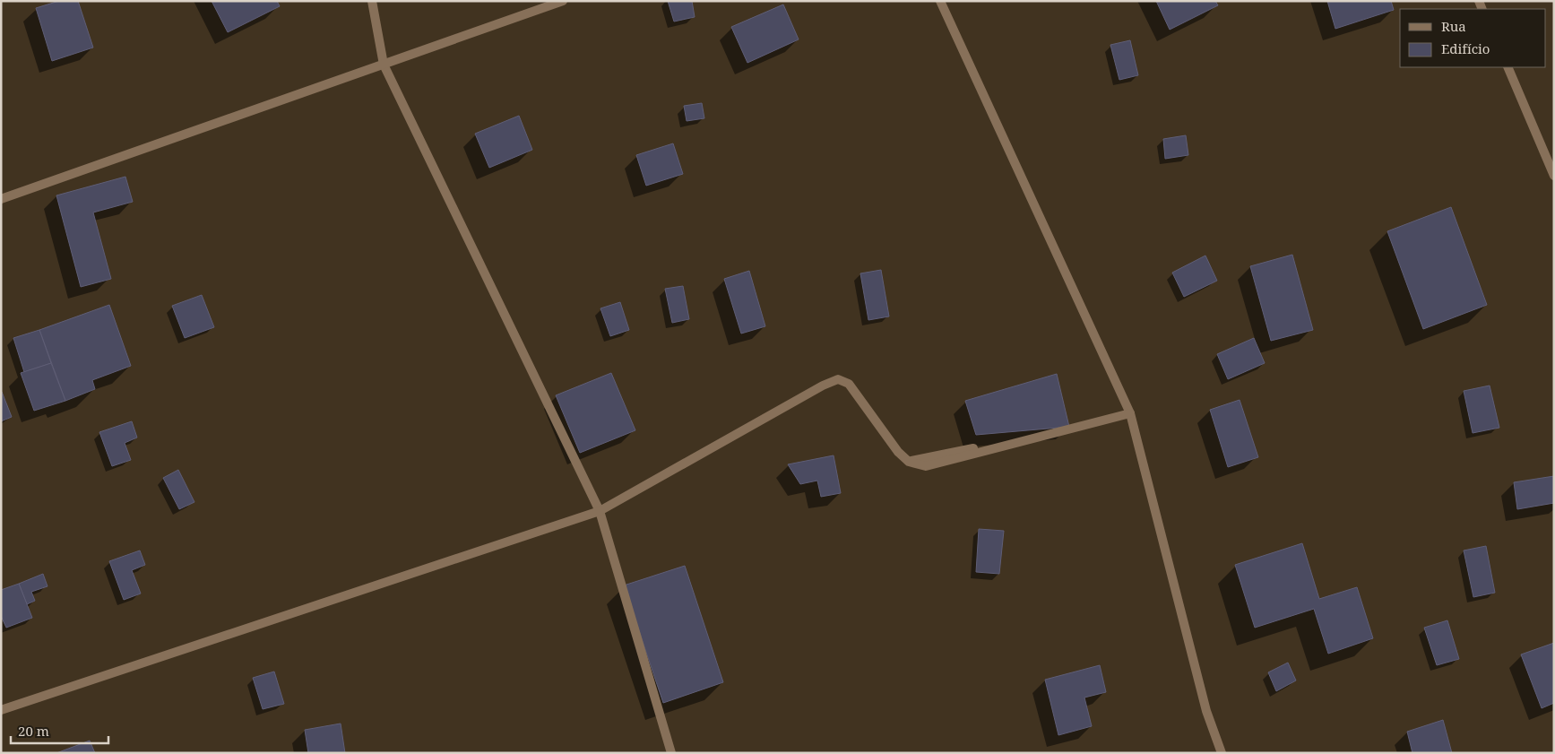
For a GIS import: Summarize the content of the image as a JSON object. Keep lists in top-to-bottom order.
{
  "legend": ["Rua", "Edifício"],
  "scale_bar": "20 m"
}
